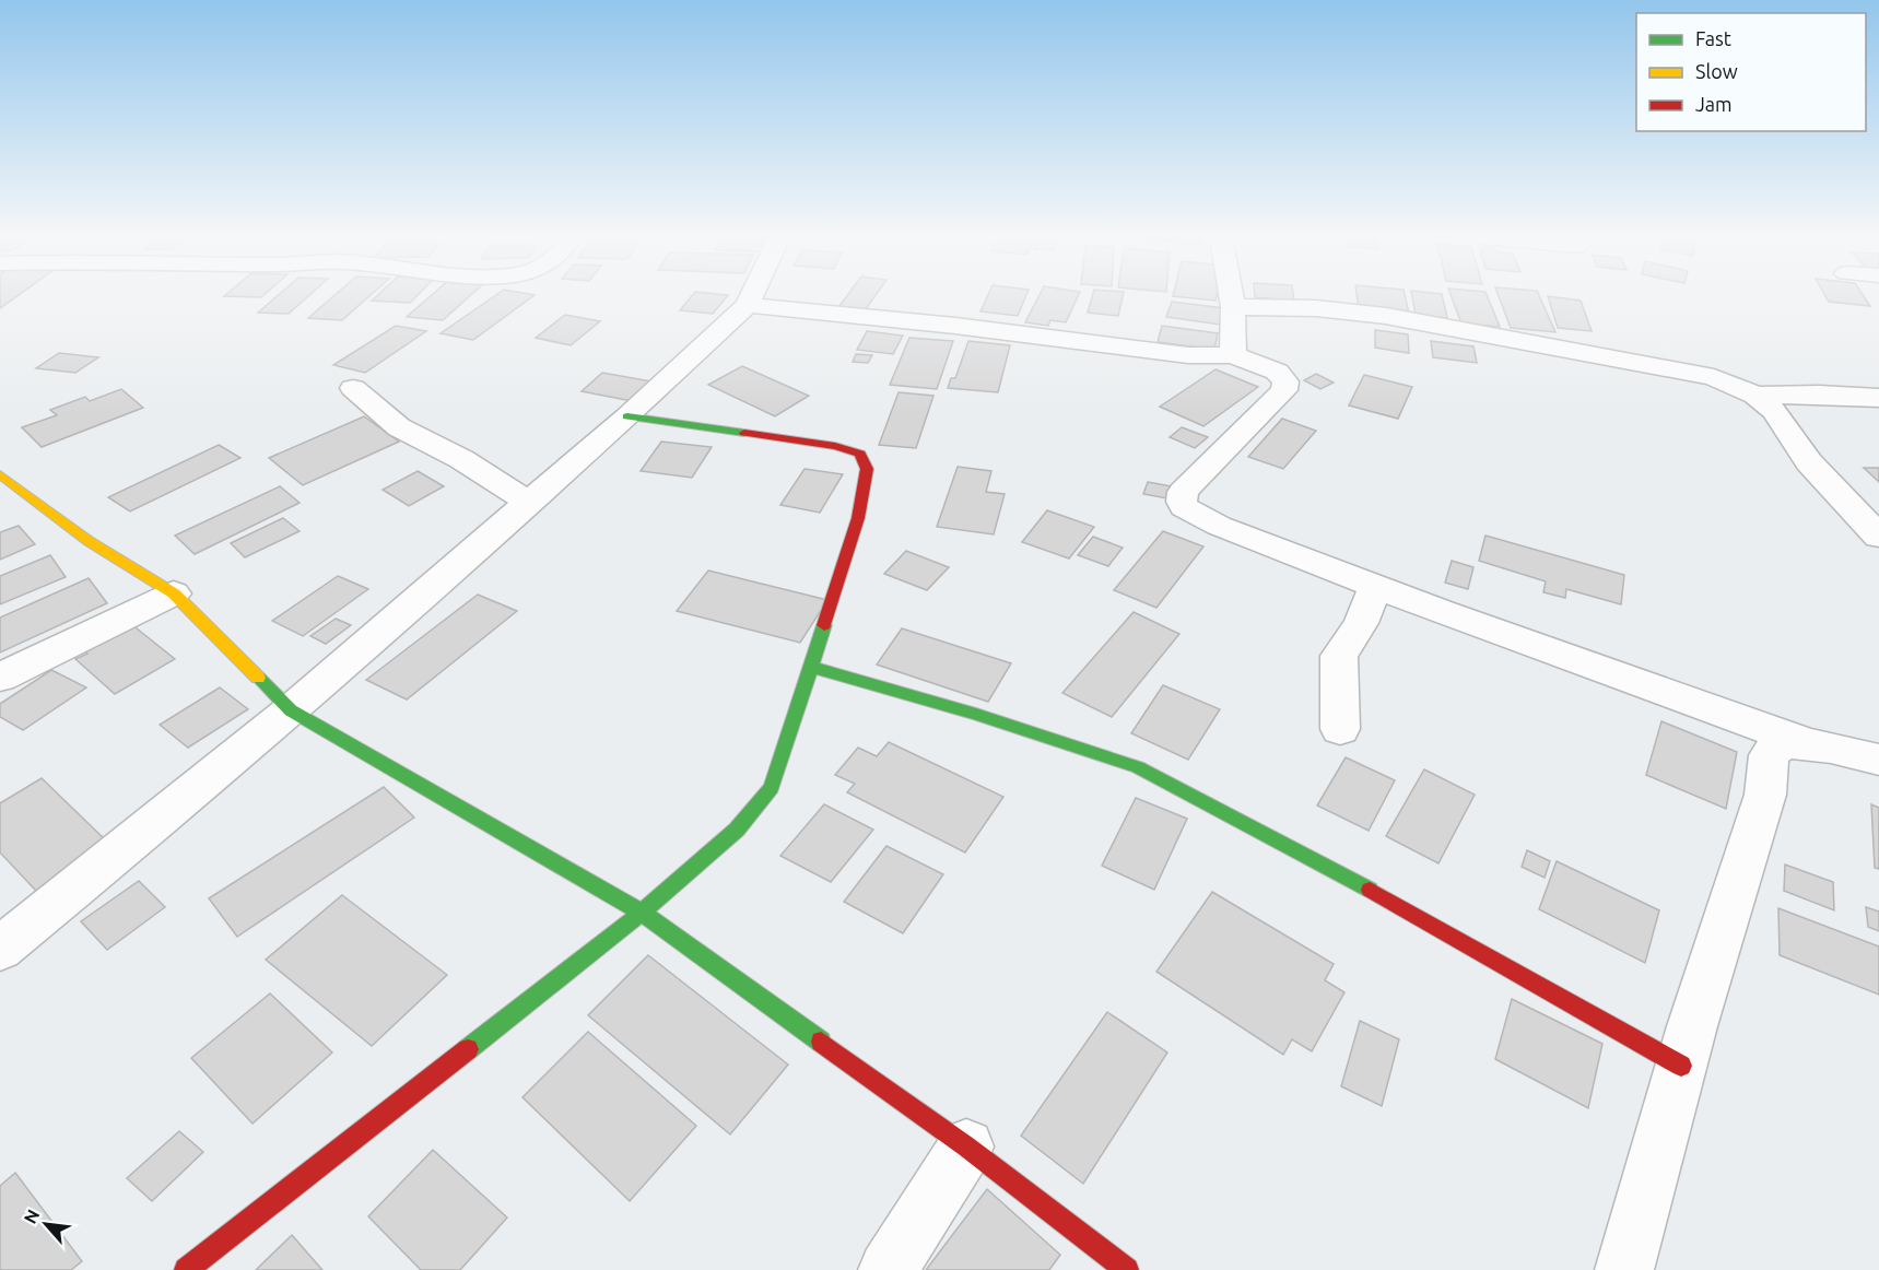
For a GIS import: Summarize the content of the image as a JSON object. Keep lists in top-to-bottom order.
{
  "legend": ["Fast", "Slow", "Jam"],
  "north": "top left"
}
